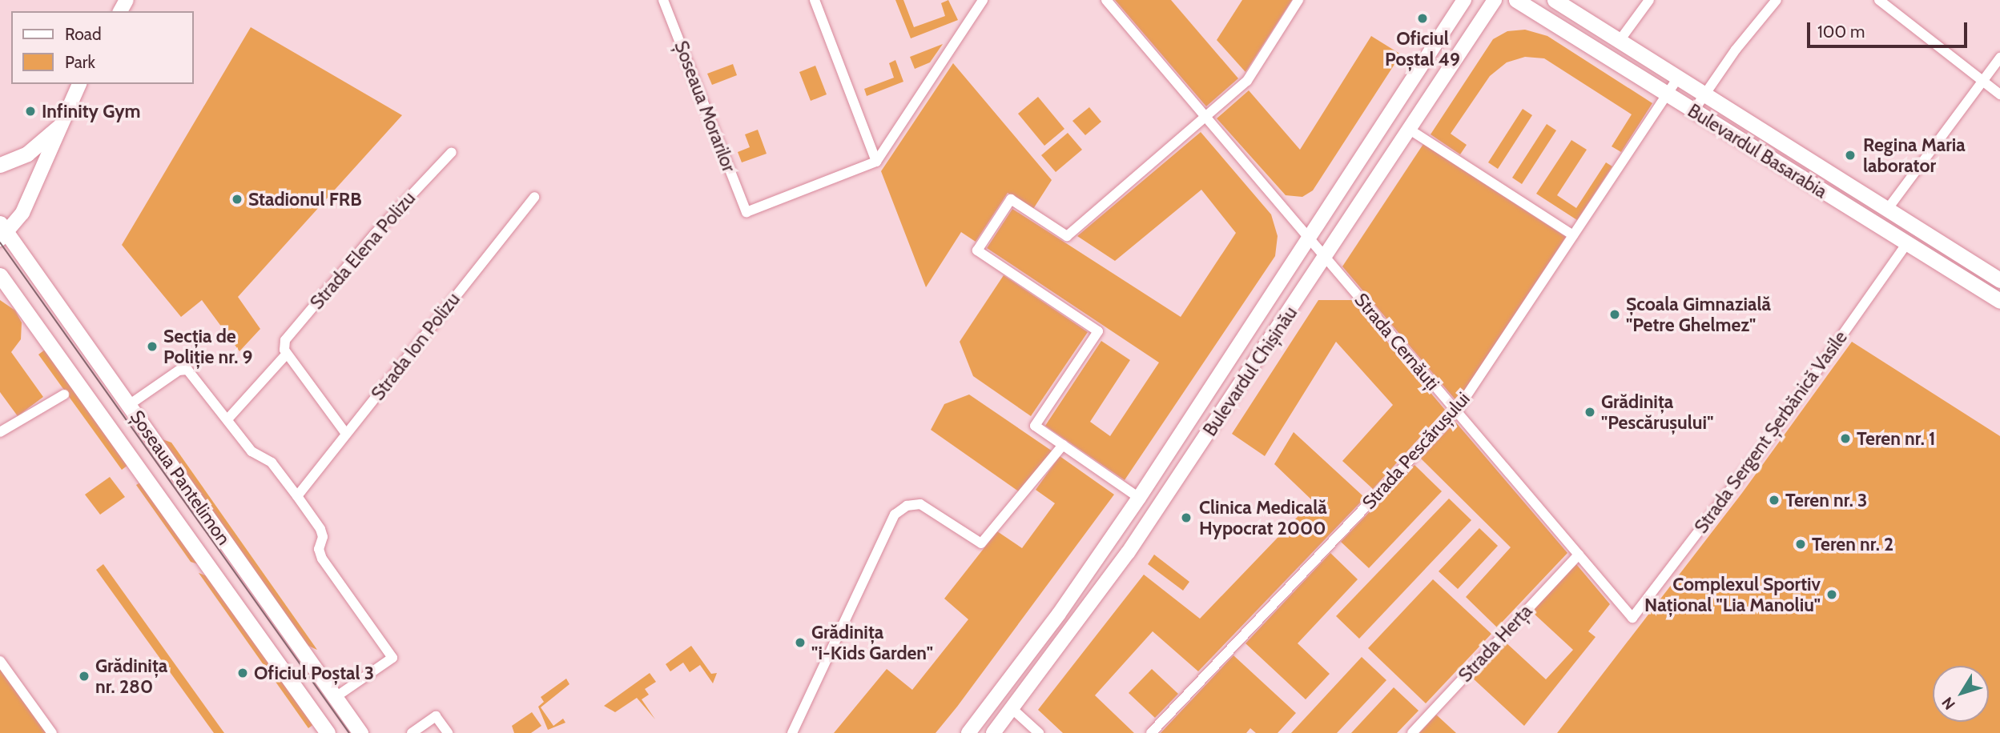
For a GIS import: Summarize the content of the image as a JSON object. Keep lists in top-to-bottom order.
{
  "streets": {
    "main road": ["Bulevardul Basarabia", "Bulevardul Chișinău", "Șoseaua Pantelimon"],
    "street": [
      "Șoseaua Morarilor",
      "Strada Elena Polizu",
      "Strada Cernăuți",
      "Strada Ion Polizu",
      "Strada Sergent Șerbănică Vasile",
      "Strada Pescărușului",
      "Strada Herța"
    ]
  },
  "crossings": [
    ["Bulevardul Basarabia", "Strada Sergent Șerbănică Vasile"],
    ["Bulevardul Basarabia", "Strada Pescărușului"],
    ["Strada Cernăuți", "Bulevardul Chișinău"],
    ["Strada Cernăuți", "Strada Sergent Șerbănică Vasile"],
    ["Strada Cernăuți", "Strada Pescărușului"],
    ["Strada Cernăuți", "Strada Herța"]
  ],
  "places": [
    "Oficiul Poștal 49",
    "Infinity Gym",
    "Regina Maria laborator",
    "Stadionul FRB",
    "Școala Gimnazială \"Petre Ghelmez\"",
    "Secția de Poliție nr. 9",
    "Grădinița \"Pescărușului\"",
    "Teren nr. 1",
    "Teren nr. 3",
    "Clinica Medicală Hypocrat 2000",
    "Teren nr. 2",
    "Complexul Sportiv Național \"Lia Manoliu\"",
    "Grădinița \"i-Kids Garden\"",
    "Oficiul Poștal 3",
    "Grădinița nr. 280"
  ],
  "legend": ["Road", "Park"],
  "scale_bar": "100 m",
  "north": "bottom left"
}
